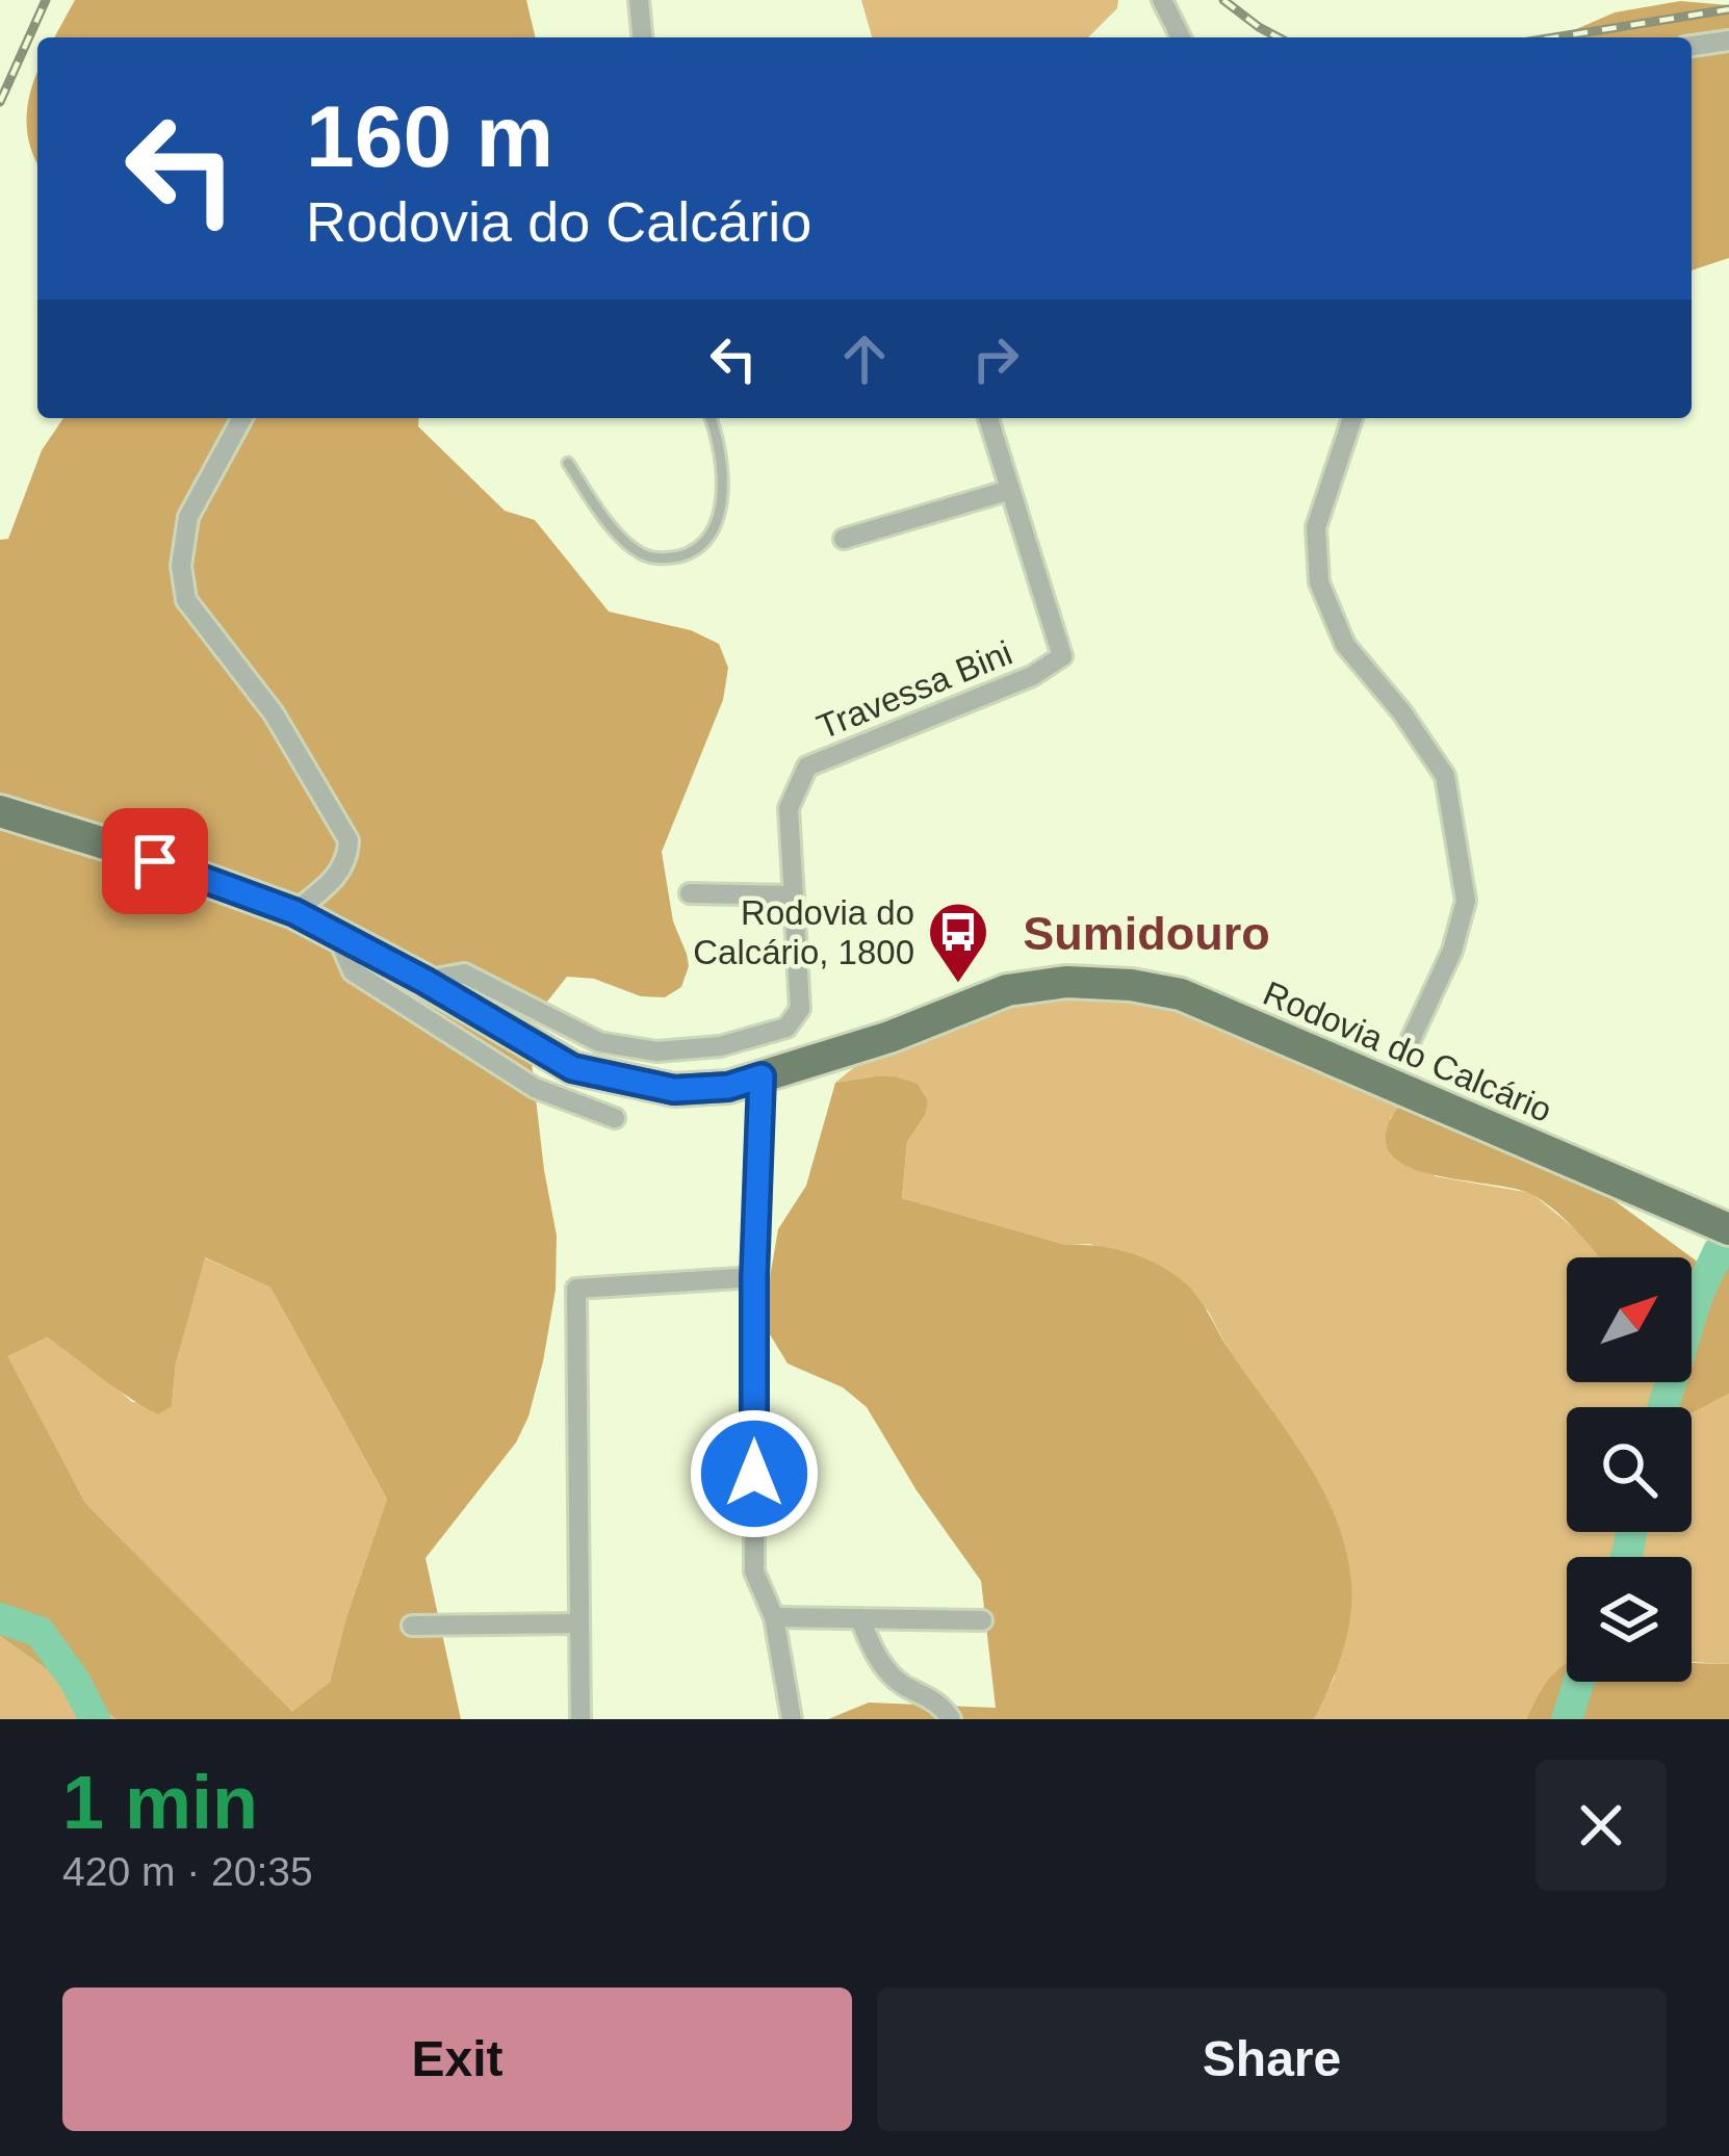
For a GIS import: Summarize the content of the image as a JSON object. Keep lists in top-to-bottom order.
{
  "streets": {
    "main road": ["Rodovia do Calcário"],
    "street": ["Travessa Bini"]
  },
  "crossings": [
    ["Travessa Bini", "Rodovia do Calcário"]
  ],
  "districts": ["Sumidouro"],
  "places": {
    "bus stop": ["Rodovia do Calcário, 1800"]
  },
  "north": "top right",
  "page": {
    "turn": ["160 m", "Rodovia do Calcário"],
    "heading": ["1 min", "420 m · 20:35"],
    "buttons": ["Exit", "Share"]
  }
}
